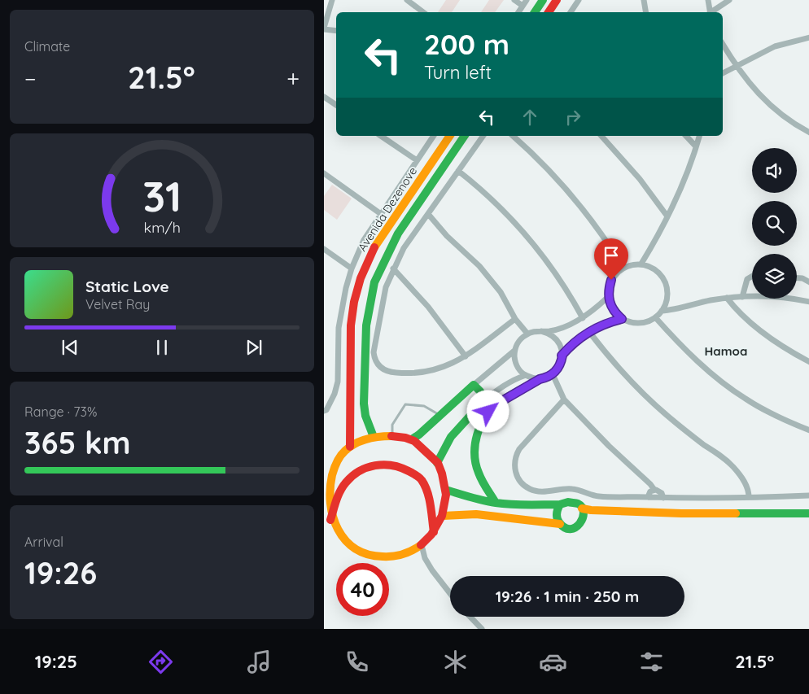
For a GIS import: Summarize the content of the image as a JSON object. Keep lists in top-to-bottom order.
{
  "streets": {
    "street": ["Avenida Dezenove"]
  },
  "districts": ["Hamoa"],
  "page": {
    "tile": [
      "Climate",
      ["Range · 73%", "365 km"],
      ["Arrival", "19:26"]
    ],
    "turn": ["200 m", "Turn left"],
    "heat": ["−", "21.5°", "+"],
    "song": ["Static Love", "Velvet Ray"],
    "limit": "40",
    "trip": "19:26 · 1 min · 250 m",
    "tabs": ["19:25", "21.5°"],
    "gauge": ["31", "km/h"]
  }
}
